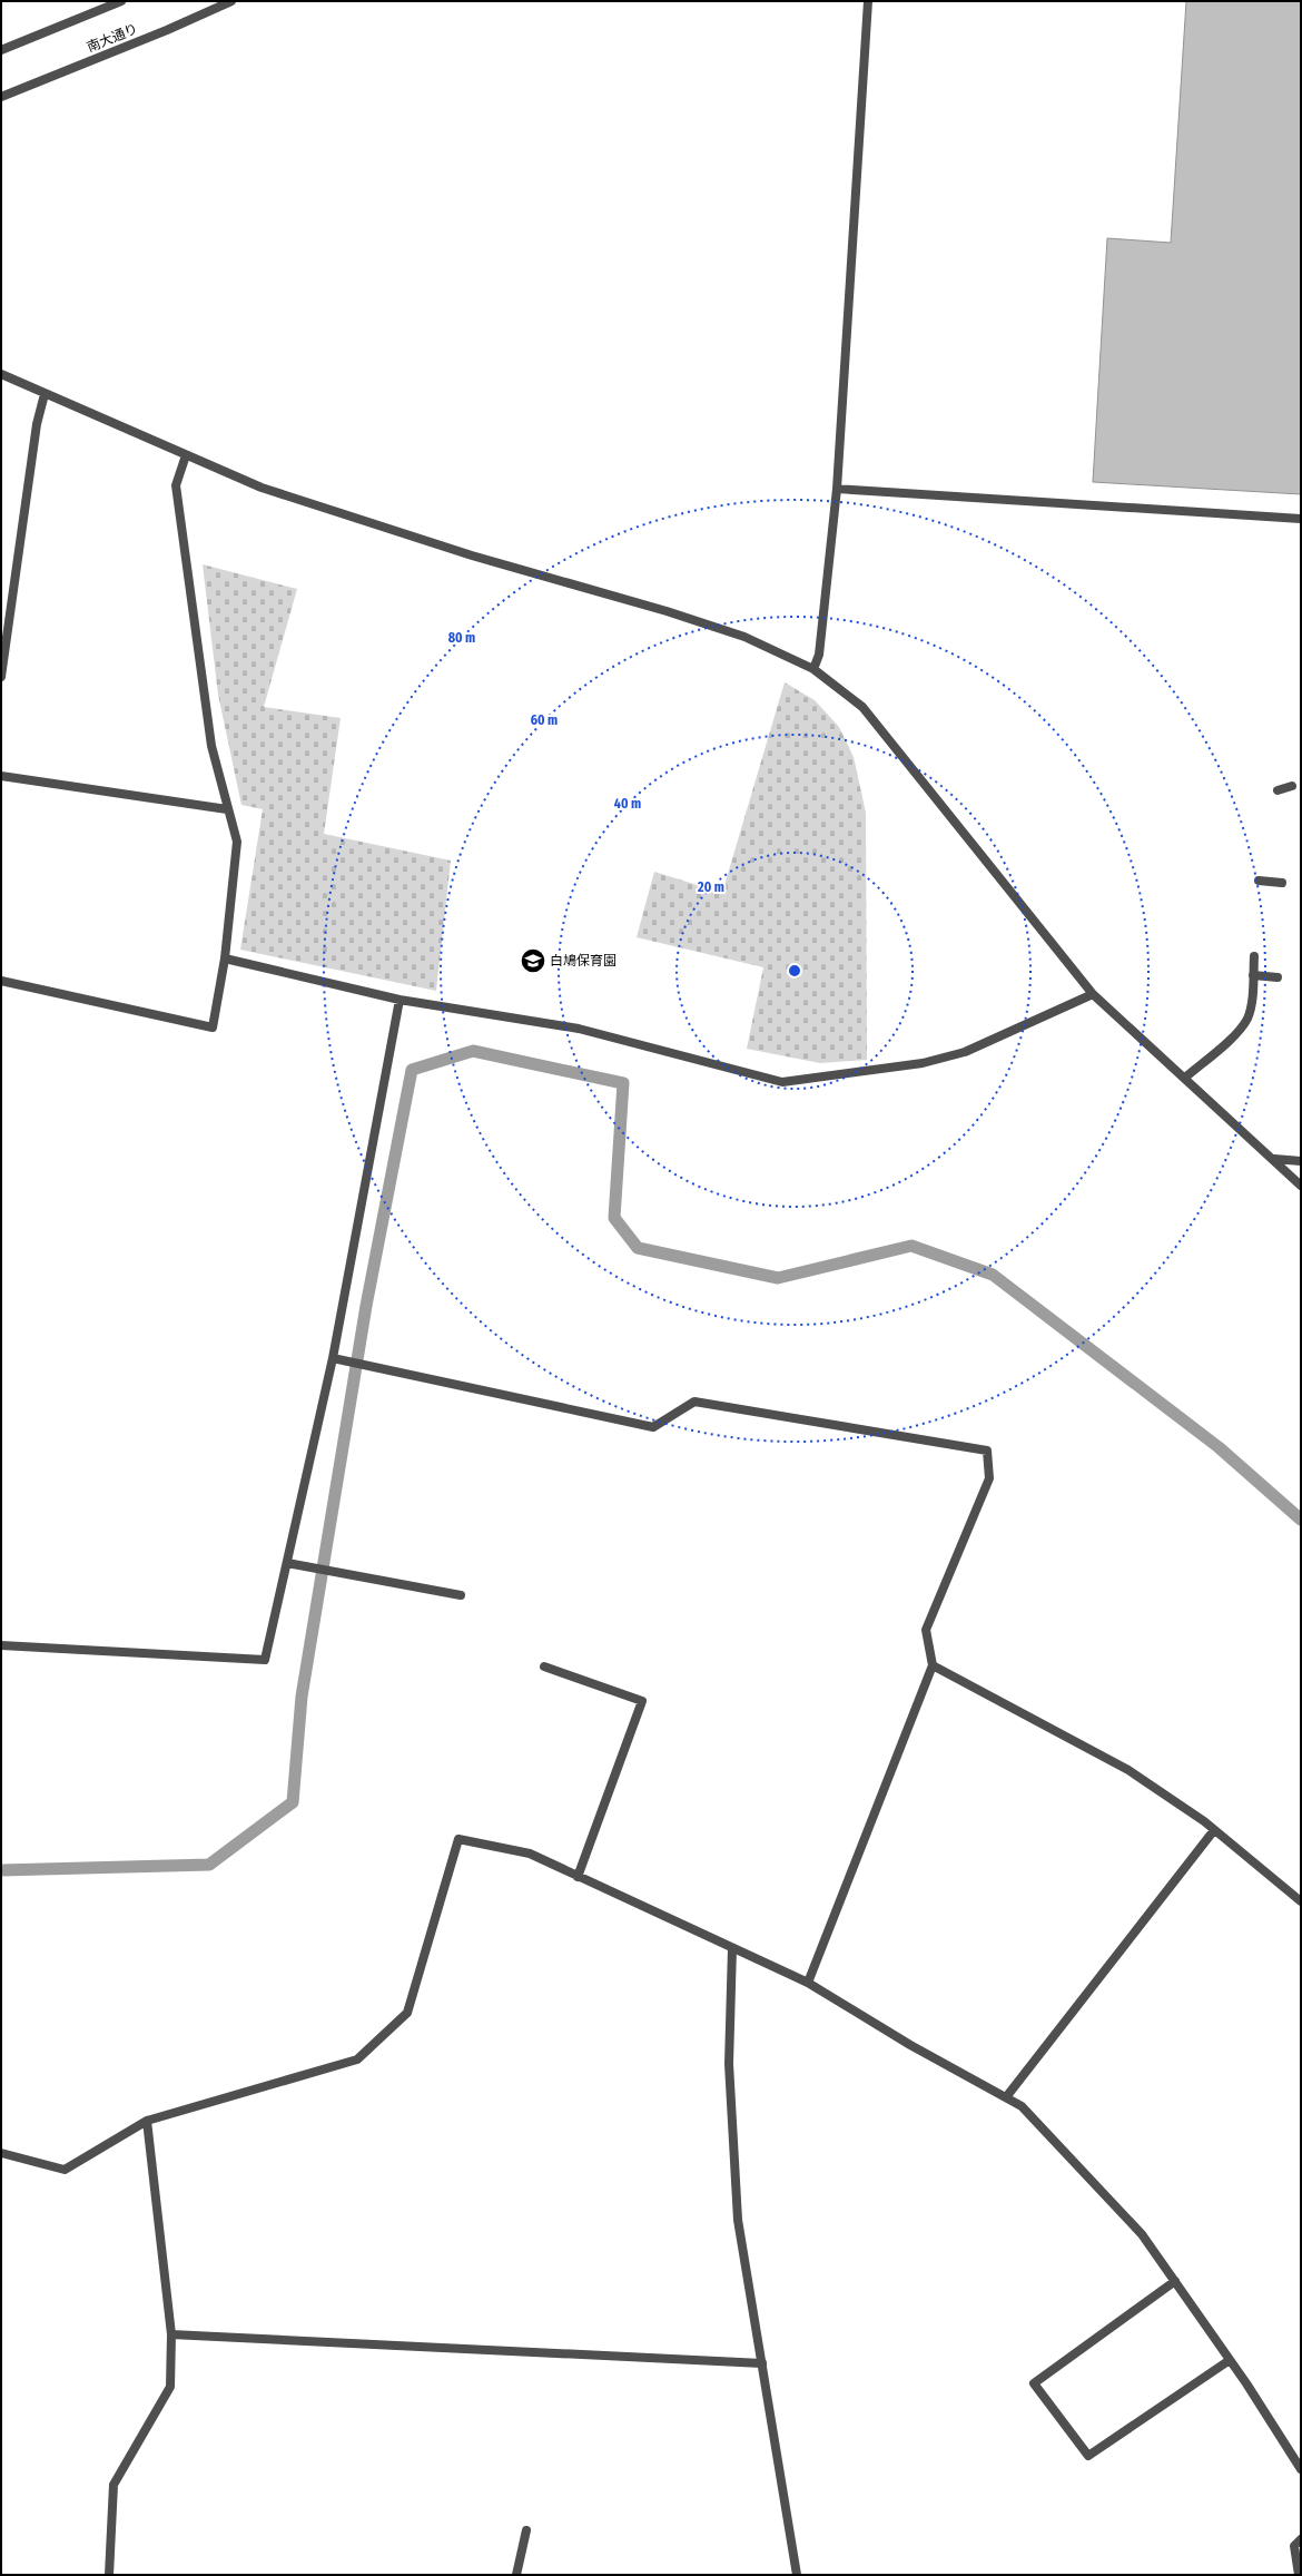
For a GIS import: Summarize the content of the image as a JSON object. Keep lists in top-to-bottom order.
{
  "streets": {
    "street": ["南大通り"]
  },
  "places": {
    "school or university": ["白鳩保育園"]
  },
  "rings": [
    "80 m",
    "60 m",
    "40 m",
    "20 m"
  ]
}
